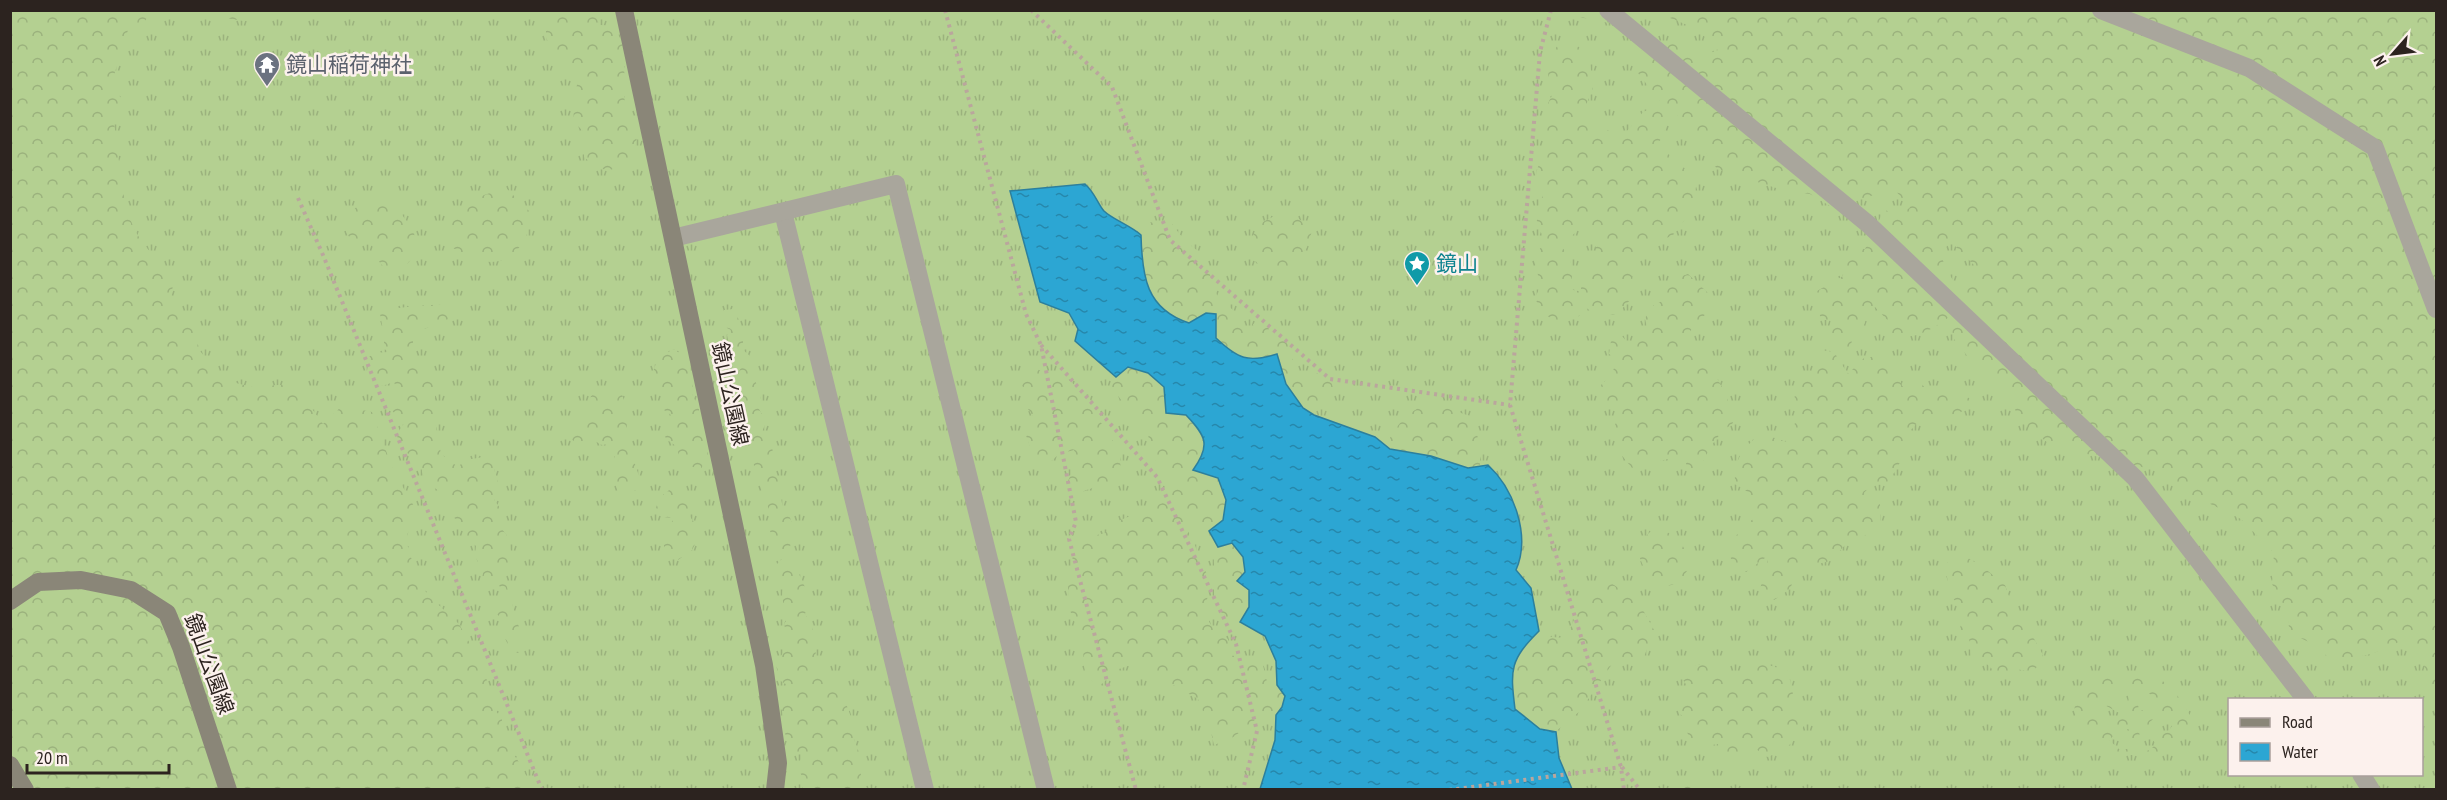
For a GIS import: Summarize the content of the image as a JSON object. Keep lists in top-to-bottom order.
{
  "streets": {
    "main road": ["鏡山公園線"]
  },
  "places": {
    "temple": ["鏡山稲荷神社"],
    "place": ["鏡山"]
  },
  "legend": ["Road", "Water"],
  "scale_bar": "20 m",
  "north": "bottom left"
}
